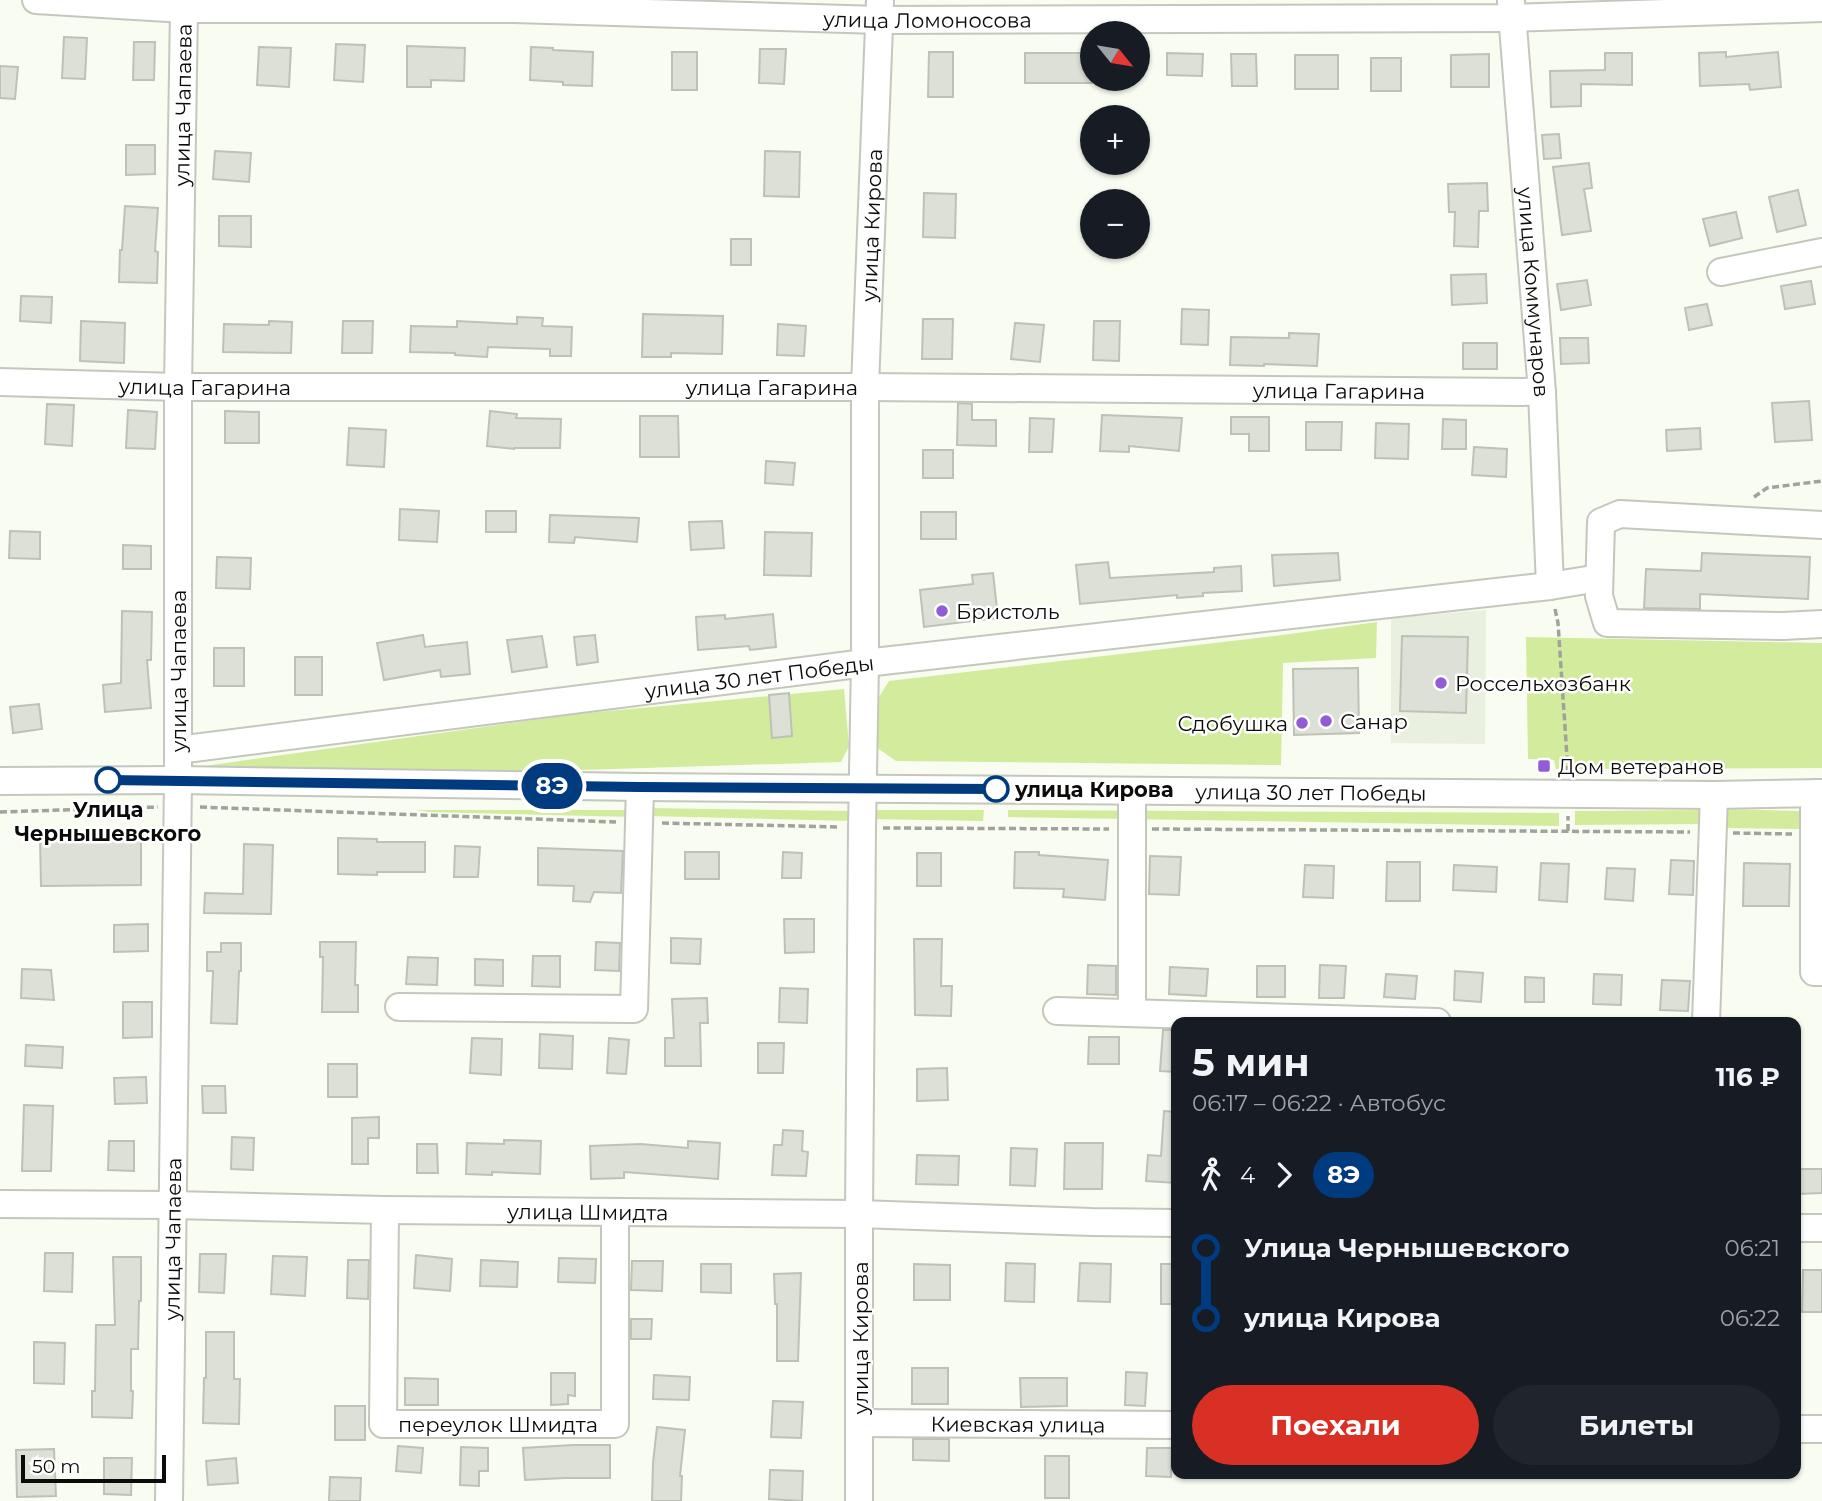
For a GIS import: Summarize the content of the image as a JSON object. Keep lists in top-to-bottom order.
{
  "streets": {
    "street": [
      "улица Ломоносова",
      "улица Чапаева",
      "улица Кирова",
      "улица Коммунаров",
      "улица Гагарина",
      "улица 30 лет Победы",
      "улица Шмидта",
      "переулок Шмидта",
      "Киевская улица"
    ]
  },
  "crossings": [
    ["улица Ломоносова", "улица Чапаева"],
    ["улица Ломоносова", "улица Кирова"],
    ["улица Ломоносова", "улица Коммунаров"],
    ["улица Чапаева", "улица Гагарина"],
    ["улица Чапаева", "улица 30 лет Победы"],
    ["улица Чапаева", "улица Шмидта"],
    ["улица Кирова", "улица Гагарина"],
    ["улица Кирова", "улица 30 лет Победы"],
    ["улица Кирова", "улица Шмидта"],
    ["улица Кирова", "Киевская улица"],
    ["улица Коммунаров", "улица Гагарина"],
    ["улица Коммунаров", "улица 30 лет Победы"],
    ["улица Шмидта", "переулок Шмидта"]
  ],
  "places": {
    "other": [
      "Бристоль",
      "Россельхозбанк",
      "Санар",
      "Сдобушка",
      "Улица Чернышевского",
      "улица Кирова"
    ],
    "transit": ["Дом ветеранов"]
  },
  "lines": ["bus line 8Э"],
  "scale_bar": "50 m",
  "north": "bottom right",
  "page": {
    "on_map": "8Э",
    "map_buttons": ["+", "−"],
    "heading": ["5 мин", "06:17 – 06:22 · Автобус", "116 ₽"],
    "legs": ["4", "8Э"],
    "list": [
      {
        "name": "Улица Чернышевского",
        "value": "06:21"
      },
      {
        "name": "улица Кирова",
        "value": "06:22"
      }
    ],
    "buttons": ["Поехали", "Билеты"],
    "scale": "50 m"
  }
}
